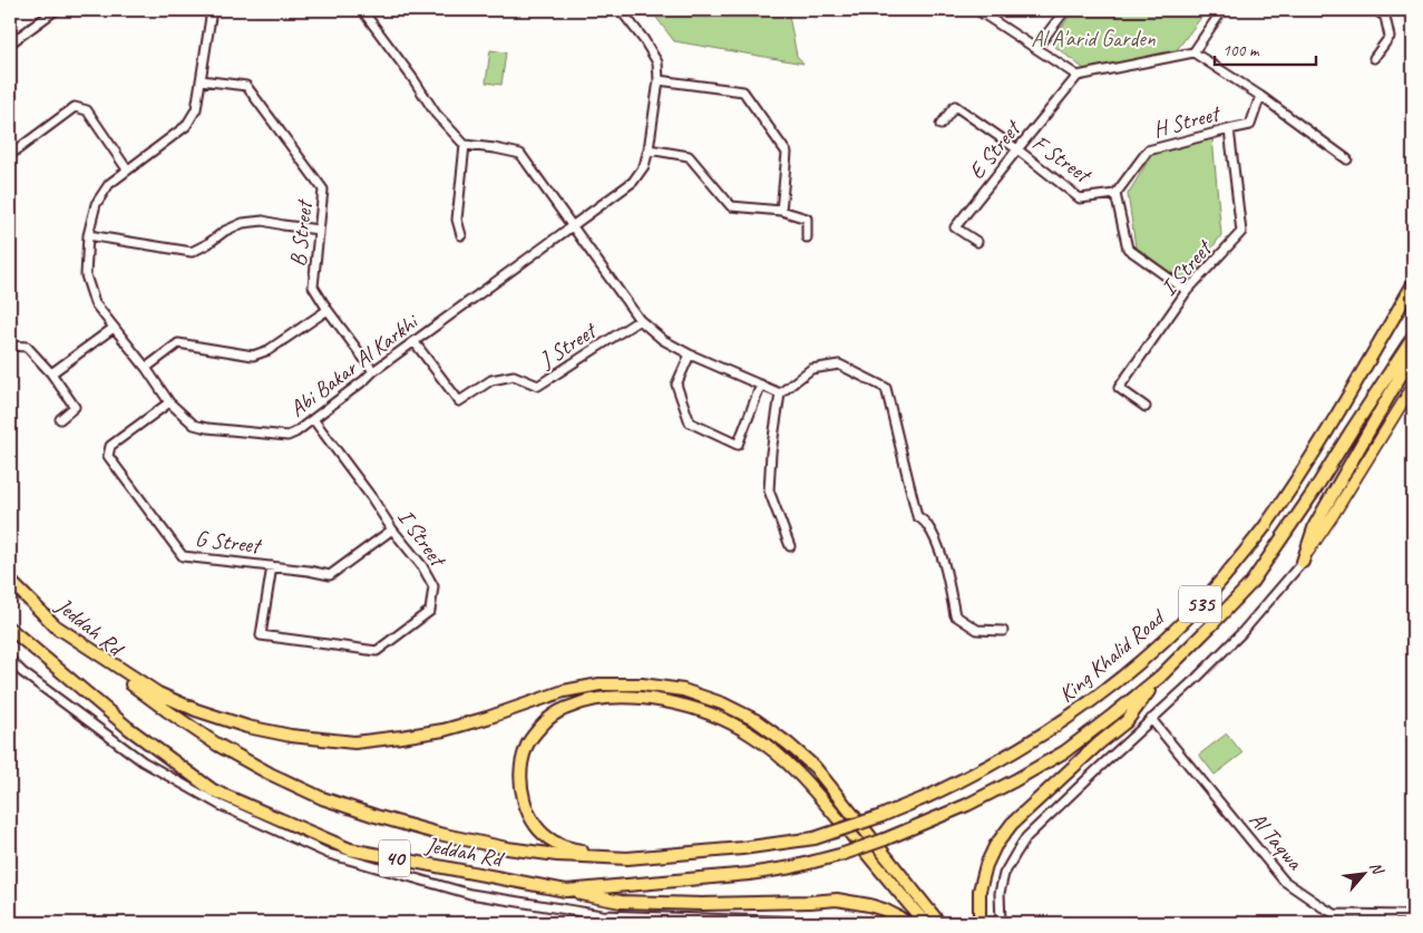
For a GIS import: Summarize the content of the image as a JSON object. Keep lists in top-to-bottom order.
{
  "streets": {
    "highway": [
      "535",
      "Jeddah Rd",
      "King Khalid Road",
      "40"
    ],
    "street": [
      "H Street",
      "E Street",
      "F Street",
      "B Street",
      "I Street",
      "J Street",
      "Abi Bakar Al Karkhi",
      "G Street",
      "Al Taqwa"
    ]
  },
  "crossings": [
    ["H Street", "F Street"],
    ["H Street", "I Street"],
    ["E Street", "F Street"],
    ["B Street", "Abi Bakar Al Karkhi"],
    ["I Street", "Abi Bakar Al Karkhi"],
    ["I Street", "G Street"],
    ["J Street", "Abi Bakar Al Karkhi"],
    ["Abi Bakar Al Karkhi", "G Street"],
    ["Jeddah Rd", "King Khalid Road"]
  ],
  "parks": ["Al A'arid Garden"],
  "scale_bar": "100 m",
  "north": "top right"
}
